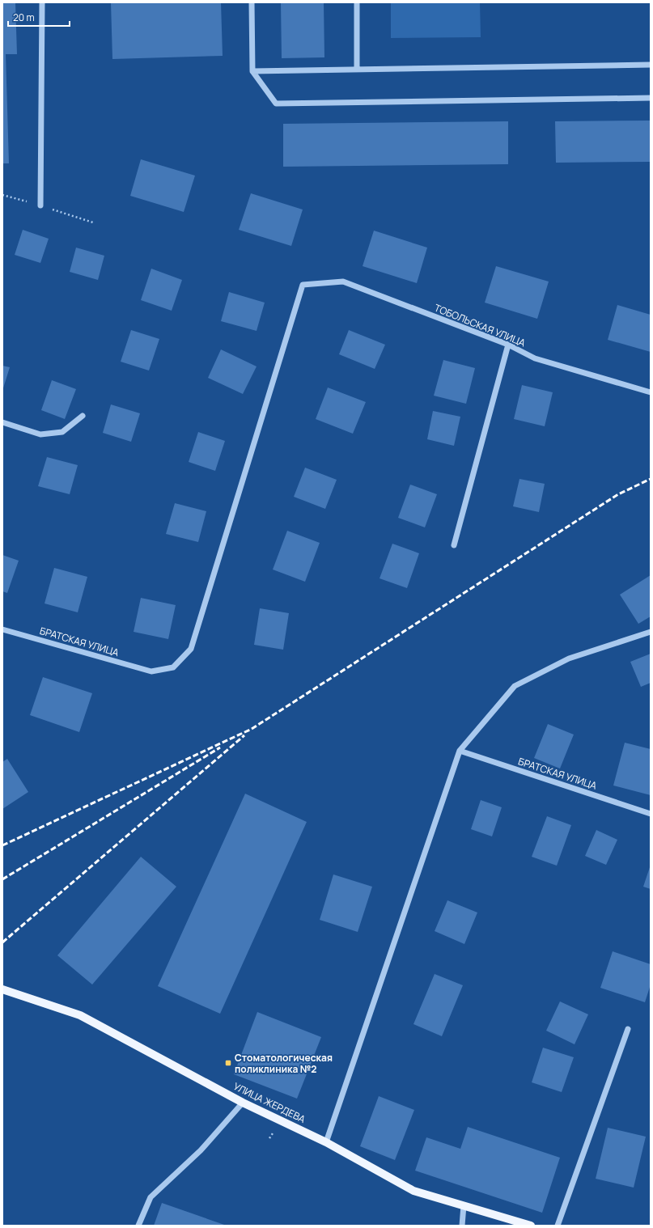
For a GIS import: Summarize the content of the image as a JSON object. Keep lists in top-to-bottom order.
{
  "streets": {
    "main road": ["УЛИЦА ЖЕРДЕВА"],
    "street": ["ТОБОЛЬСКАЯ УЛИЦА", "БРАТСКАЯ УЛИЦА"]
  },
  "crossings": [
    ["ТОБОЛЬСКАЯ УЛИЦА", "БРАТСКАЯ УЛИЦА"]
  ],
  "places": {
    "transit": ["Стоматологическая поликлиника №2"]
  },
  "scale_bar": "20 m"
}
